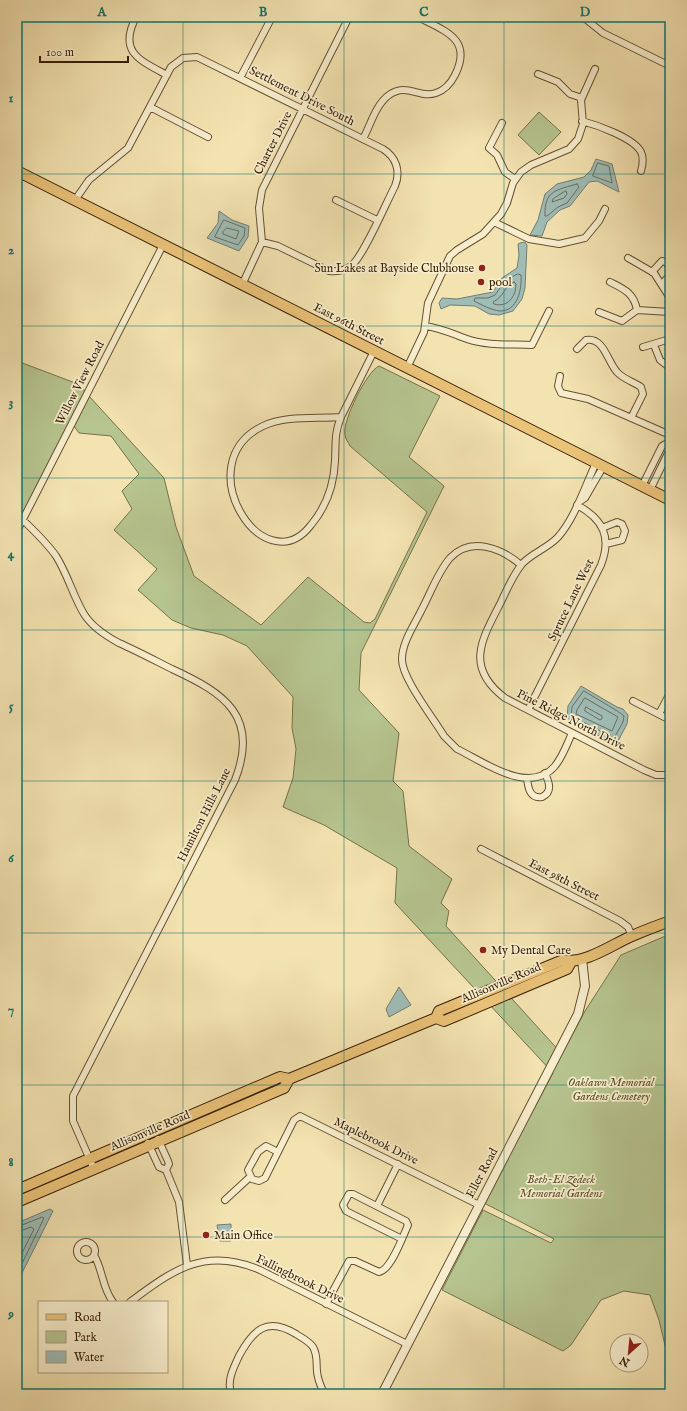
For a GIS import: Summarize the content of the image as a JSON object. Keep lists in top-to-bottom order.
{
  "streets": {
    "main road": ["East 96th Street", "Allisonville Road"],
    "street": [
      "Settlement Drive South",
      "Charter Drive",
      "Willow View Road",
      "Spruce Lane West",
      "Pine Ridge North Drive",
      "Hamilton Hills Lane",
      "East 98th Street",
      "Maplebrook Drive",
      "Eller Road",
      "Fallingbrook Drive"
    ]
  },
  "crossings": [
    ["Settlement Drive South", "Charter Drive"],
    ["Charter Drive", "East 96th Street"],
    ["East 96th Street", "Willow View Road"],
    ["Willow View Road", "Hamilton Hills Lane"],
    ["Spruce Lane West", "Pine Ridge North Drive"],
    ["Hamilton Hills Lane", "Allisonville Road"],
    ["East 98th Street", "Allisonville Road"],
    ["Allisonville Road", "Eller Road"],
    ["Maplebrook Drive", "Eller Road"],
    ["Eller Road", "Fallingbrook Drive"]
  ],
  "parks": ["Oaklawn Memorial Gardens Cemetery", "Beth-El Zedeck Memorial Gardens"],
  "places": [
    "Sun Lakes at Bayside Clubhouse",
    "pool",
    "My Dental Care",
    "Main Office"
  ],
  "legend": ["Road", "Park", "Water"],
  "scale_bar": "100 m",
  "north": "bottom left",
  "grid": {
    "columns": [
      "A",
      "B",
      "C",
      "D"
    ],
    "rows": [
      "1",
      "2",
      "3",
      "4",
      "5",
      "6",
      "7",
      "8",
      "9"
    ]
  }
}
